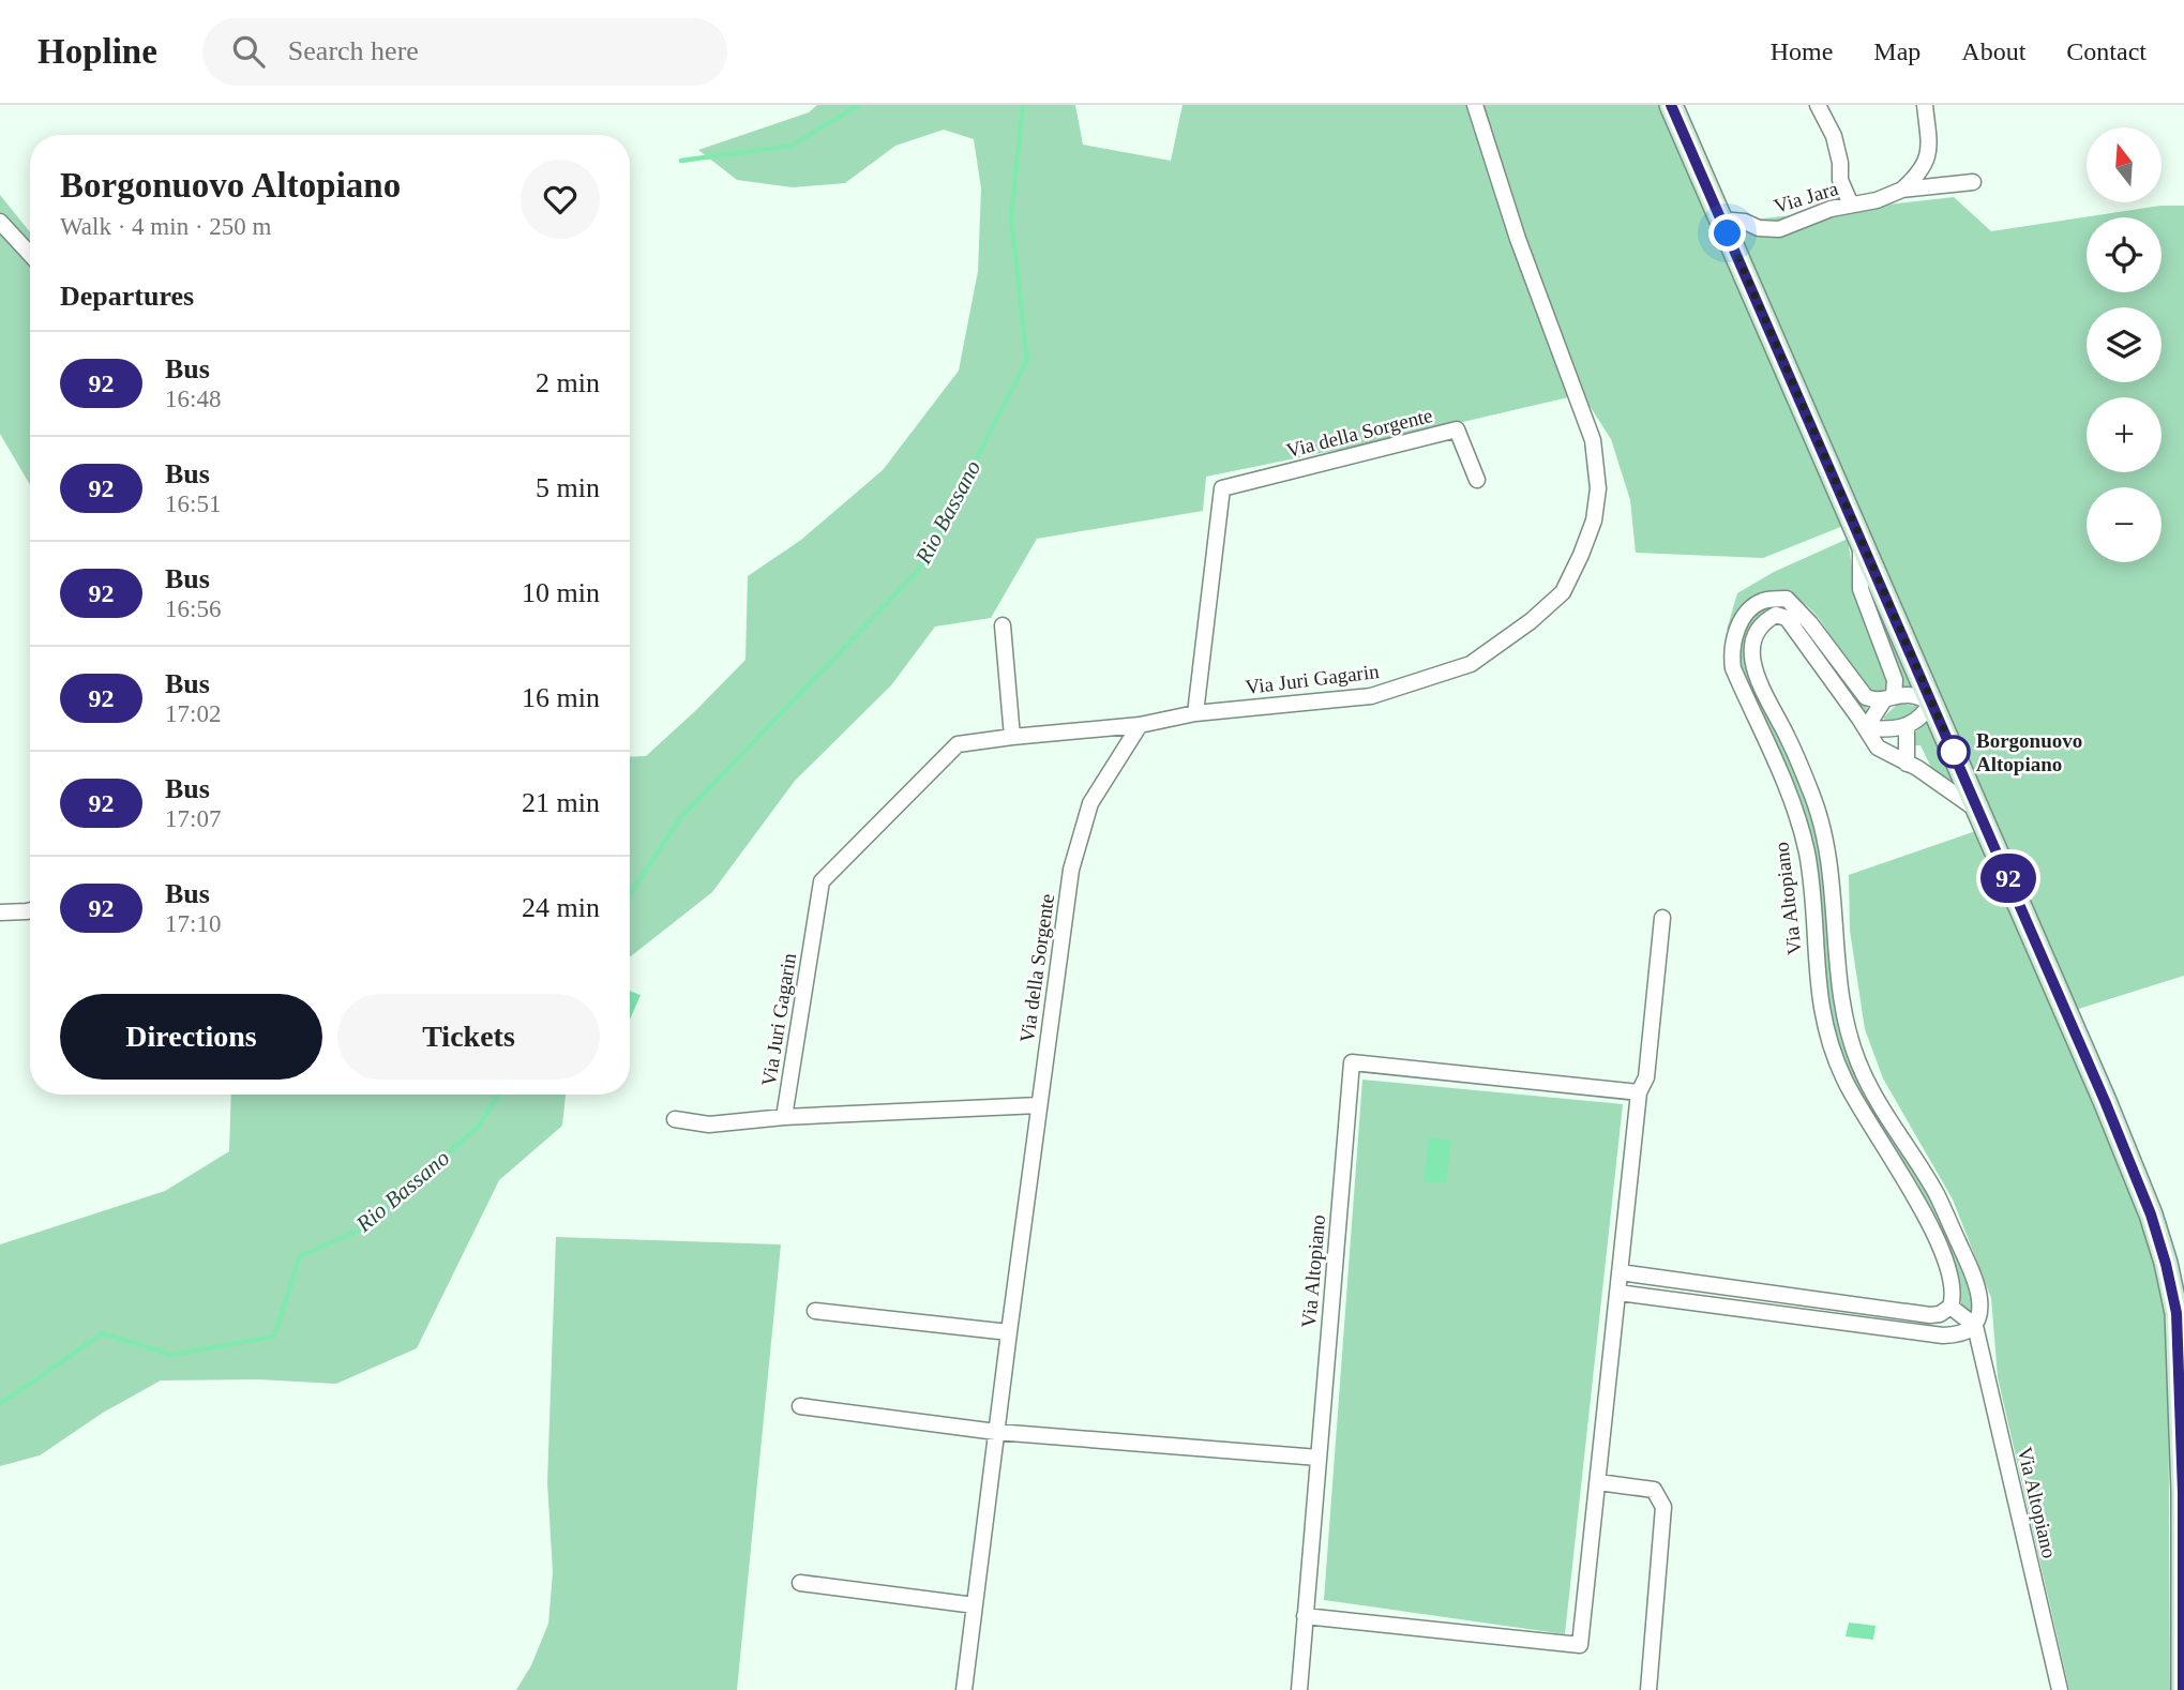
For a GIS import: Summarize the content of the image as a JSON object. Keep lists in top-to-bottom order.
{
  "streets": {
    "street": [
      "Via Jara",
      "Via della Sorgente",
      "Via Juri Gagarin",
      "Via Altopiano"
    ]
  },
  "crossings": [
    ["Via della Sorgente", "Via Juri Gagarin"]
  ],
  "water": ["Rio Bassano"],
  "places": ["Borgonuovo Altopiano"],
  "lines": ["bus line 92"],
  "north": "top",
  "page": {
    "header": "Hopline",
    "search": "Search here",
    "nav": [
      "Home",
      "Map",
      "About",
      "Contact"
    ],
    "on_map": "92",
    "map_buttons": ["+", "−"],
    "heading": [
      ["Borgonuovo Altopiano", "Walk · 4 min · 250 m"],
      "Departures"
    ],
    "list": [
      {
        "mark": "92",
        "name": "Bus",
        "note": "16:48",
        "value": "2 min"
      },
      {
        "mark": "92",
        "name": "Bus",
        "note": "16:51",
        "value": "5 min"
      },
      {
        "mark": "92",
        "name": "Bus",
        "note": "16:56",
        "value": "10 min"
      },
      {
        "mark": "92",
        "name": "Bus",
        "note": "17:02",
        "value": "16 min"
      },
      {
        "mark": "92",
        "name": "Bus",
        "note": "17:07",
        "value": "21 min"
      },
      {
        "mark": "92",
        "name": "Bus",
        "note": "17:10",
        "value": "24 min"
      }
    ],
    "buttons": ["Directions", "Tickets"]
  }
}
